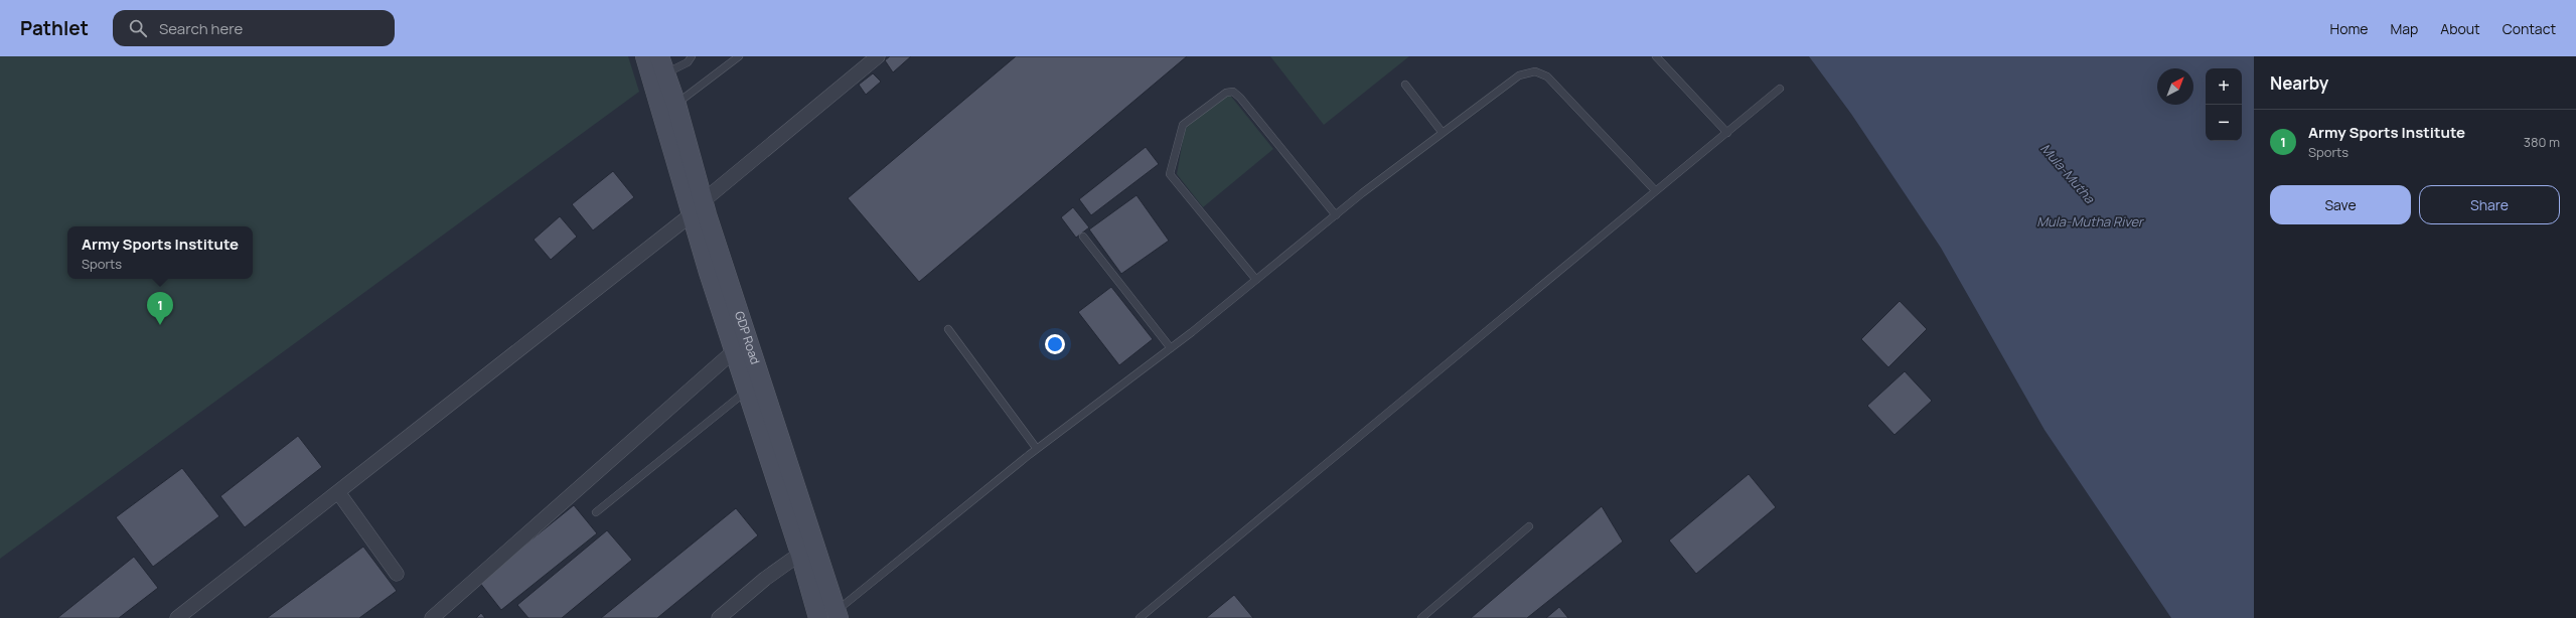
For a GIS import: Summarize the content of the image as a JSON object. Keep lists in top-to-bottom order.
{
  "streets": {
    "main road": ["GDP Road"]
  },
  "water": ["Mula-Mutha", "Mula-Mutha River"],
  "north": "top right",
  "page": {
    "header": "Pathlet",
    "search": "Search here",
    "nav": [
      "Home",
      "Map",
      "About",
      "Contact"
    ],
    "heading": "Nearby",
    "map_buttons": ["+", "−"],
    "list": [
      {
        "mark": "1",
        "name": "Army Sports Institute",
        "note": "Sports",
        "value": "380 m"
      }
    ],
    "buttons": ["Save", "Share"],
    "popup": ["Army Sports Institute", "Sports"],
    "pins": "1"
  }
}
